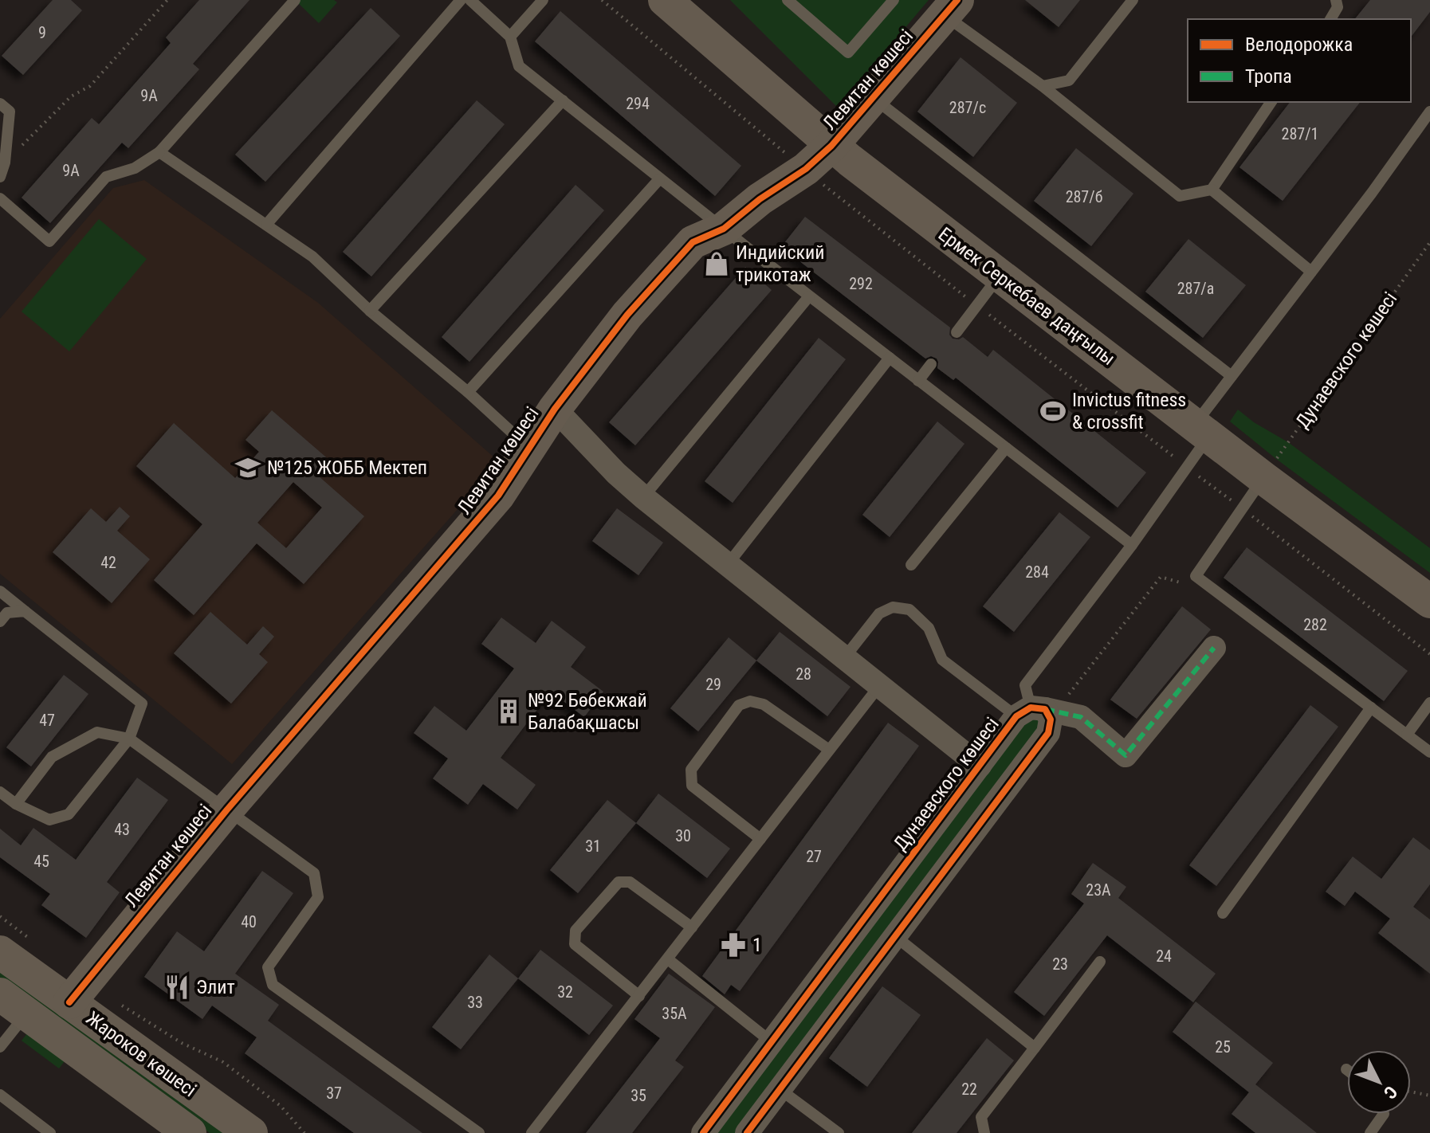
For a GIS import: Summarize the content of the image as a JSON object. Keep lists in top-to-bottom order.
{
  "streets": {
    "street": [
      "Левитан көшесі",
      "Ермек Серкебаев даңғылы",
      "Дунаевского көшесі",
      "Жароков көшесі"
    ]
  },
  "crossings": [
    ["Левитан көшесі", "Ермек Серкебаев даңғылы"],
    ["Левитан көшесі", "Жароков көшесі"],
    ["Ермек Серкебаев даңғылы", "Дунаевского көшесі"]
  ],
  "places": {
    "shop": ["Индийский трикотаж"],
    "sports": ["Invictus fitness & crossfit"],
    "school or university": ["№125 ЖОББ Мектеп"],
    "building": ["№92 Бөбекжай Балабақшасы"],
    "pharmacy": ["1"],
    "restaurant": ["Элит"]
  },
  "house_numbers": [
    "9",
    "9А",
    "294",
    "287/с",
    "287/1",
    "9А",
    "287/б",
    "292",
    "287/а",
    "42",
    "284",
    "282",
    "28",
    "29",
    "47",
    "43",
    "30",
    "31",
    "27",
    "45",
    "23А",
    "40",
    "24",
    "23",
    "32",
    "33",
    "35А",
    "25",
    "22",
    "37",
    "35"
  ],
  "legend": ["Велодорожка", "Тропа"],
  "north": "bottom right"
}
